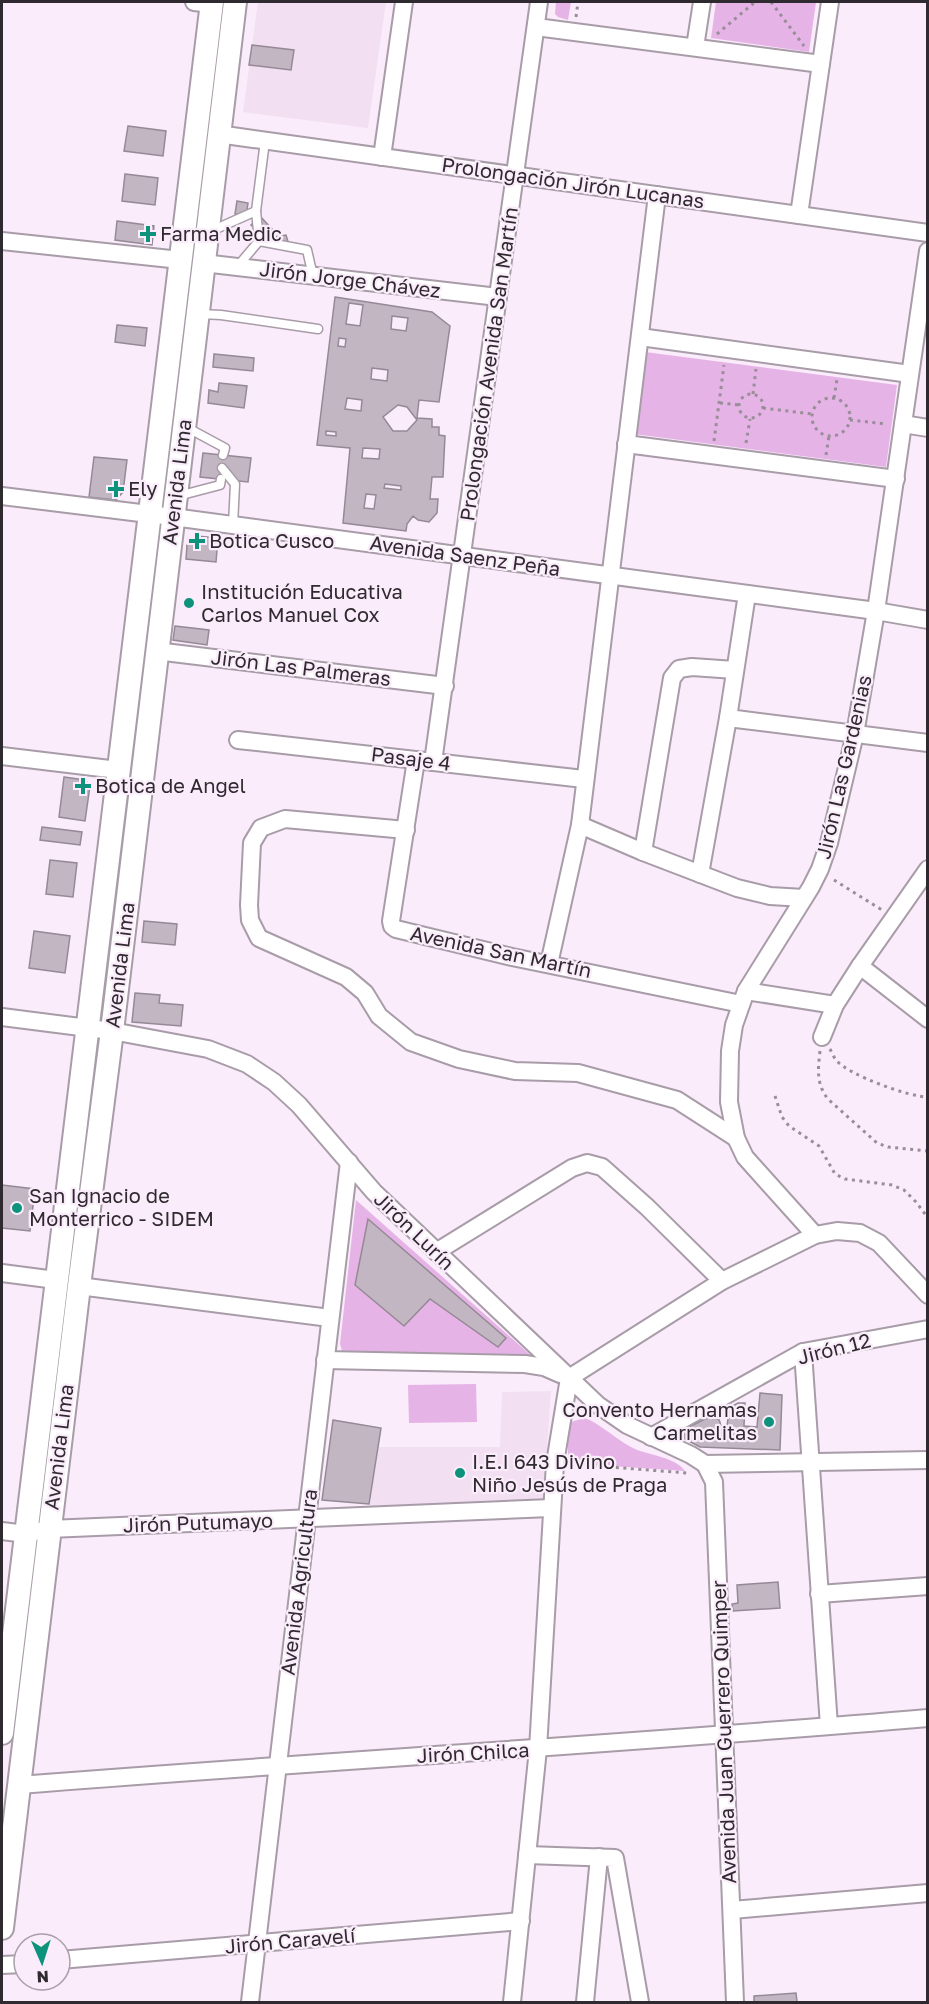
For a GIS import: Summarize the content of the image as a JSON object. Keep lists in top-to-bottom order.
{
  "streets": {
    "main road": ["Avenida Lima"],
    "street": [
      "Prolongación Jirón Lucanas",
      "Jirón Jorge Chávez",
      "Prolongación Avenida San Martín",
      "Avenida Saenz Peña",
      "Jirón Las Palmeras",
      "Pasaje 4",
      "Jirón Las Gardenias",
      "Avenida San Martín",
      "Jirón Lurín",
      "Jirón 12",
      "Jirón Putumayo",
      "Avenida Agricultura",
      "Avenida Juan Guerrero Quimper",
      "Jirón Chilca",
      "Jirón Caravelí"
    ]
  },
  "crossings": [
    ["Prolongación Jirón Lucanas", "Prolongación Avenida San Martín"],
    ["Prolongación Jirón Lucanas", "Avenida Lima"],
    ["Jirón Jorge Chávez", "Prolongación Avenida San Martín"],
    ["Jirón Jorge Chávez", "Avenida Lima"],
    ["Prolongación Avenida San Martín", "Avenida Saenz Peña"],
    ["Prolongación Avenida San Martín", "Jirón Las Palmeras"],
    ["Prolongación Avenida San Martín", "Pasaje 4"],
    ["Avenida Lima", "Avenida Saenz Peña"],
    ["Avenida Lima", "Jirón Las Palmeras"],
    ["Avenida Lima", "Jirón Lurín"],
    ["Avenida Lima", "Jirón Putumayo"],
    ["Avenida Lima", "Jirón Chilca"],
    ["Avenida Saenz Peña", "Jirón Las Gardenias"],
    ["Pasaje 4", "Avenida San Martín"],
    ["Jirón Las Gardenias", "Avenida San Martín"],
    ["Jirón Lurín", "Jirón 12"],
    ["Jirón Lurín", "Avenida Agricultura"],
    ["Jirón Lurín", "Avenida Juan Guerrero Quimper"],
    ["Jirón Putumayo", "Avenida Agricultura"],
    ["Avenida Agricultura", "Jirón Chilca"],
    ["Avenida Agricultura", "Jirón Caravelí"],
    ["Avenida Juan Guerrero Quimper", "Jirón Chilca"]
  ],
  "places": {
    "health": [
      "Farma Medic",
      "Ely",
      "Botica Cusco",
      "Botica de Angel"
    ],
    "other": [
      "Institución Educativa Carlos Manuel Cox",
      "San Ignacio de Monterrico - SIDEM",
      "Convento Hernamas Carmelitas",
      "I.E.I 643 Divino Niño Jesús de Praga"
    ]
  },
  "north": "bottom"
}
